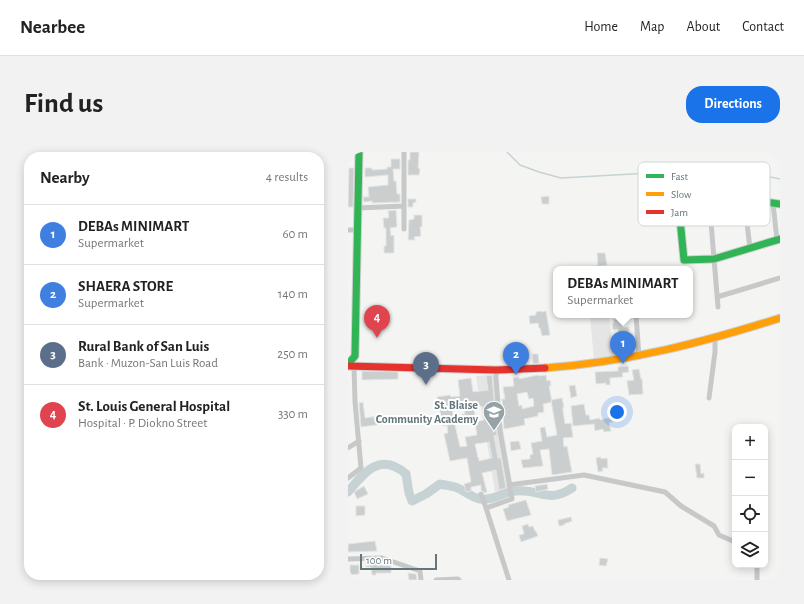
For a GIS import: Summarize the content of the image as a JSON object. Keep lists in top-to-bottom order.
{
  "places": {
    "school or university": ["St. Blaise Community Academy"]
  },
  "legend": ["Fast", "Slow", "Jam"],
  "scale_bar": "100 m",
  "page": {
    "header": "Nearbee",
    "nav": [
      "Home",
      "Map",
      "About",
      "Contact"
    ],
    "buttons": "Directions",
    "title": "Find us",
    "heading": ["Nearby", "4 results"],
    "list": [
      {
        "mark": "1",
        "name": "DEBAs MINIMART",
        "note": "Supermarket",
        "value": "60 m"
      },
      {
        "mark": "2",
        "name": "SHAERA STORE",
        "note": "Supermarket",
        "value": "140 m"
      },
      {
        "mark": "3",
        "name": "Rural Bank of San Luis",
        "note": "Bank · Muzon-San Luis Road",
        "value": "250 m"
      },
      {
        "mark": "4",
        "name": "St. Louis General Hospital",
        "note": "Hospital · P. Diokno Street",
        "value": "330 m"
      }
    ],
    "popup": ["DEBAs MINIMART", "Supermarket"],
    "pins": [
      "4",
      "1",
      "2",
      "3"
    ],
    "map_buttons": ["+", "−"],
    "scale": "100 m"
  }
}
